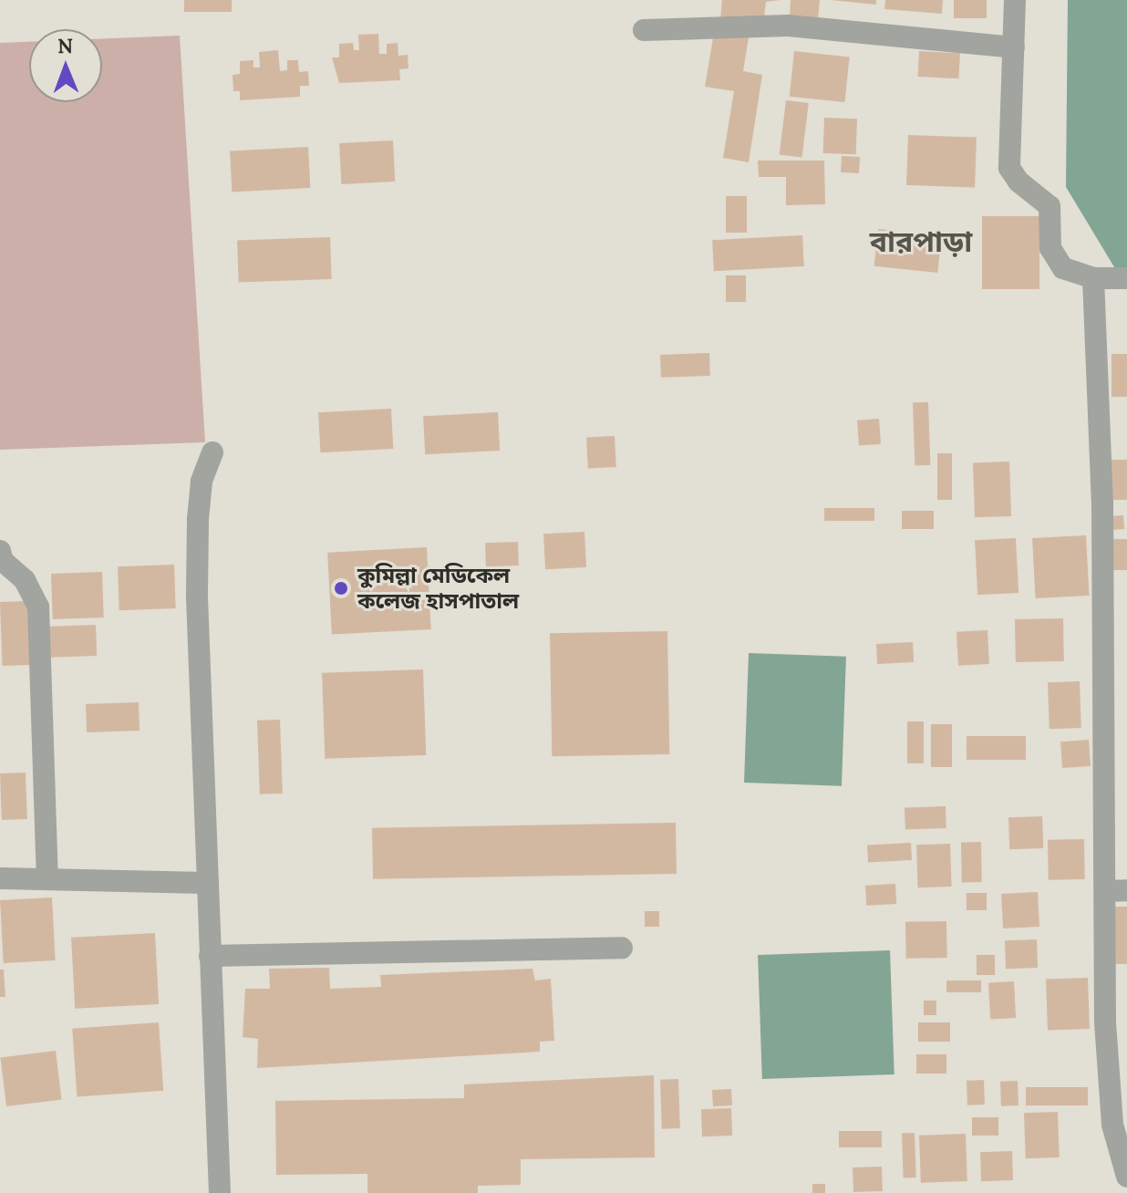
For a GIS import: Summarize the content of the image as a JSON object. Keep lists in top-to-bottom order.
{
  "districts": ["বারপাড়া"],
  "places": ["কুমিল্লা মেডিকেল কলেজ হাসপাতাল"],
  "north": "top"
}
